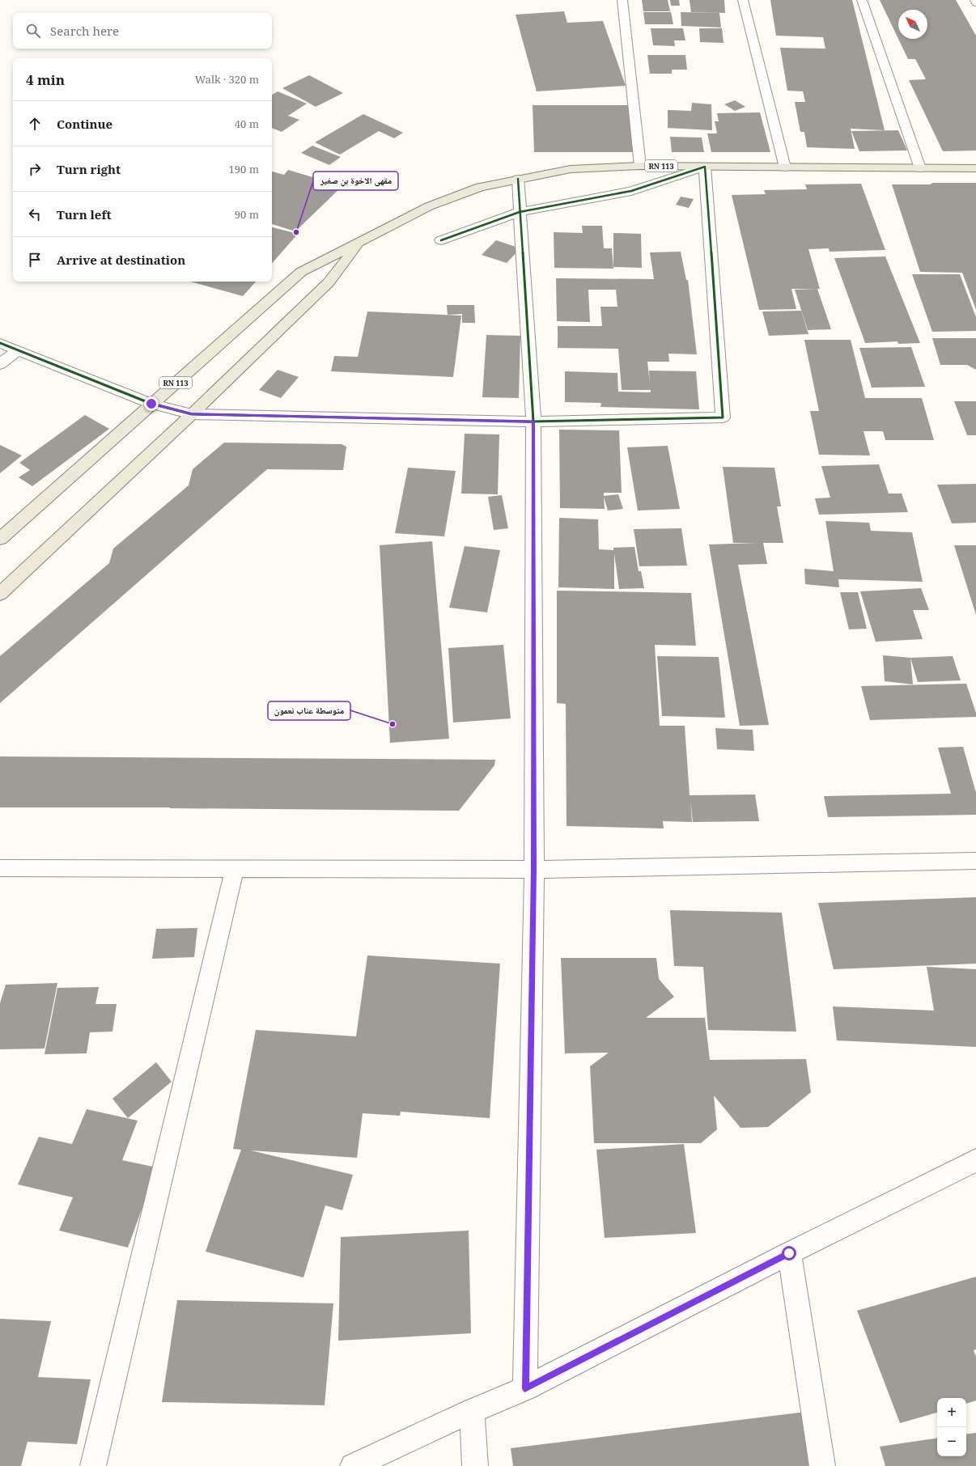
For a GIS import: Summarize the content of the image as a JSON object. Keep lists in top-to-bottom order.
{
  "streets": {
    "main road": ["RN 113"]
  },
  "places": ["مقهی الاخوة بن صغير", "متوسطة عناب نعمون"],
  "north": "top left",
  "page": {
    "search": "Search here",
    "heading": ["4 min", "Walk · 320 m"],
    "list": [
      ["Continue", "40 m"],
      ["Turn right", "190 m"],
      ["Turn left", "90 m"],
      "Arrive at destination"
    ],
    "map_buttons": ["+", "−"]
  }
}
